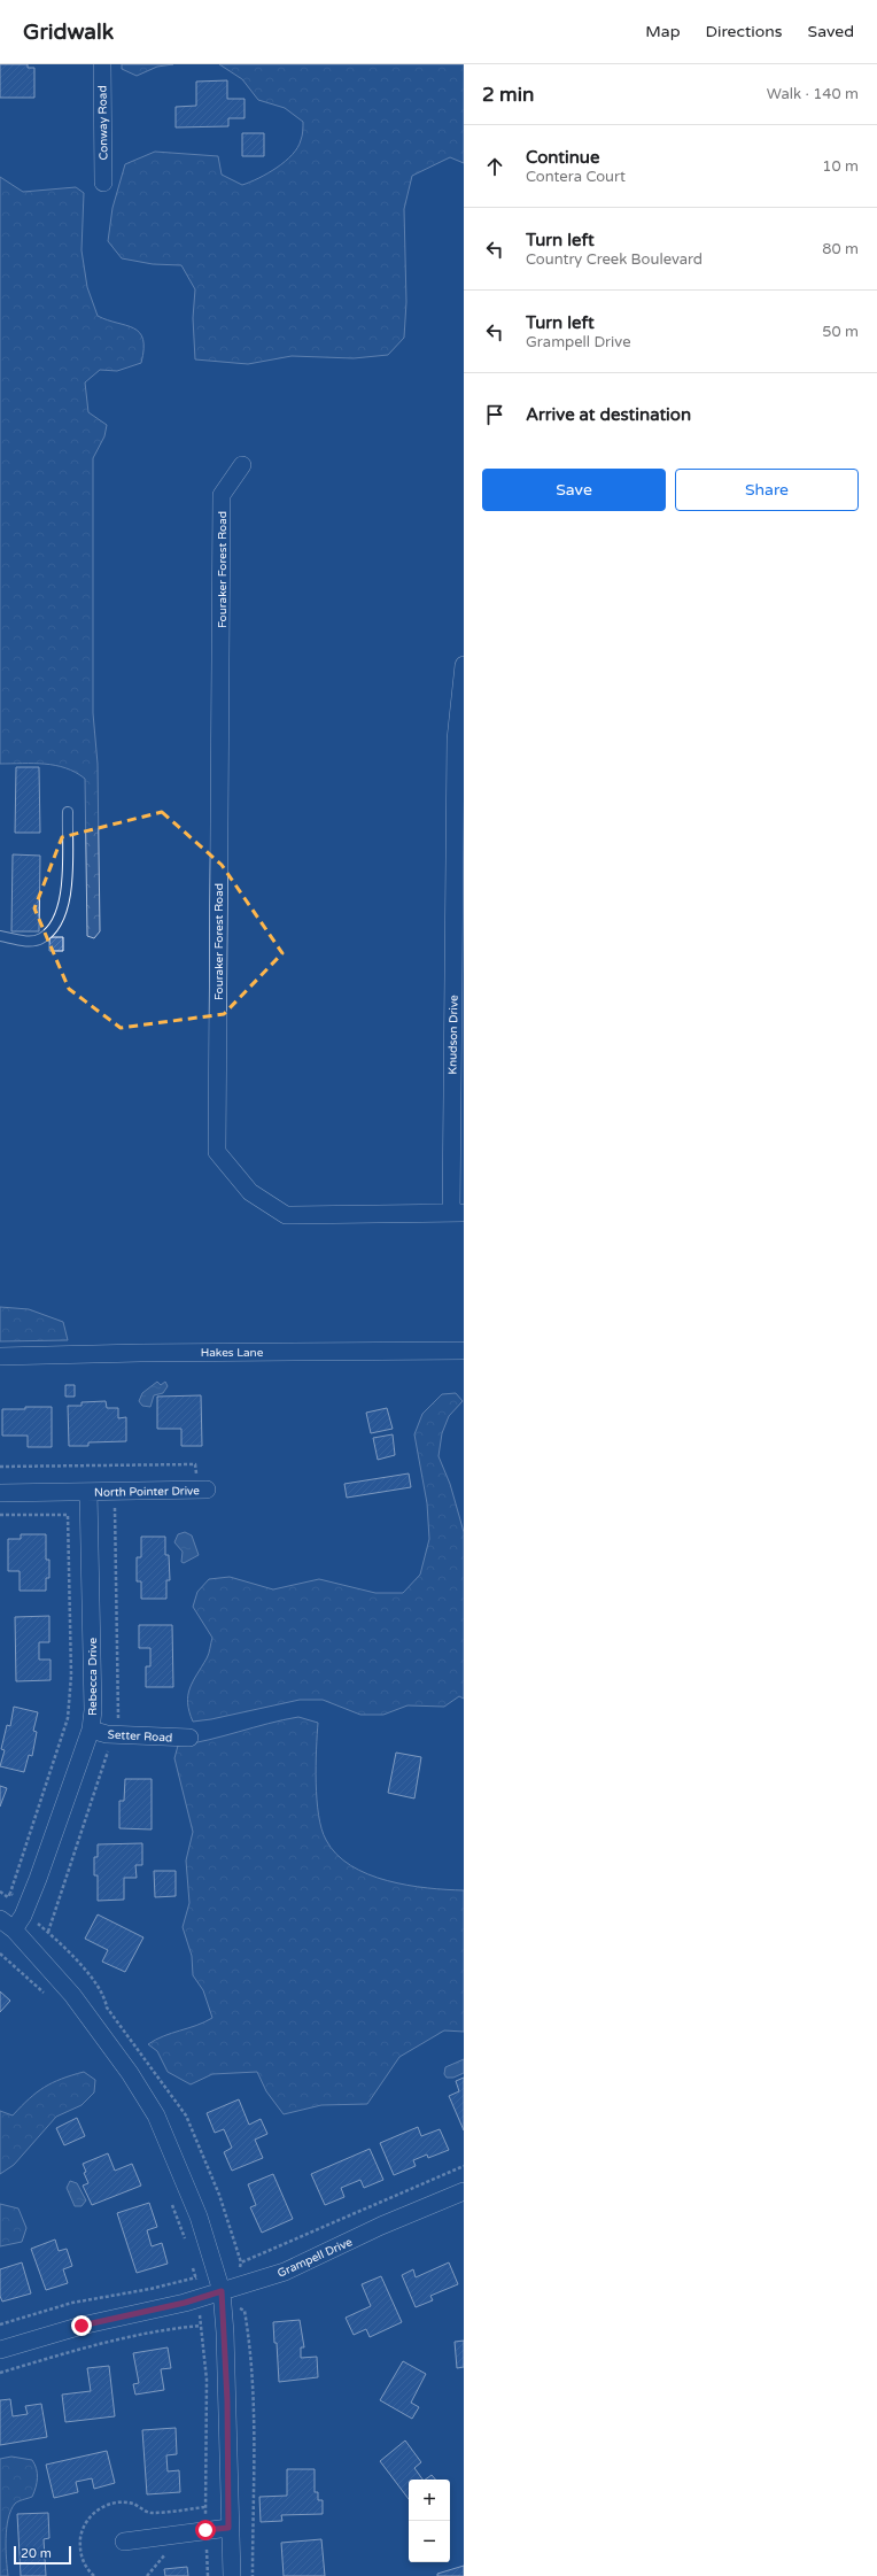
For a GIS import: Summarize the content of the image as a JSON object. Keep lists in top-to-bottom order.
{
  "streets": {
    "street": [
      "Conway Road",
      "Fouraker Forest Road",
      "Knudson Drive",
      "Hakes Lane",
      "North Pointer Drive",
      "Rebecca Drive",
      "Setter Road",
      "Grampell Drive"
    ]
  },
  "crossings": [
    ["Fouraker Forest Road", "Knudson Drive"],
    ["North Pointer Drive", "Rebecca Drive"],
    ["Rebecca Drive", "Setter Road"]
  ],
  "scale_bar": "20 m",
  "page": {
    "header": "Gridwalk",
    "nav": ["Map", "Directions", "Saved"],
    "heading": ["2 min", "Walk · 140 m"],
    "list": [
      ["Continue", "Contera Court", "10 m"],
      ["Turn left", "Country Creek Boulevard", "80 m"],
      ["Turn left", "Grampell Drive", "50 m"],
      "Arrive at destination"
    ],
    "buttons": ["Save", "Share"],
    "map_buttons": ["+", "−"],
    "scale": "20 m"
  }
}
